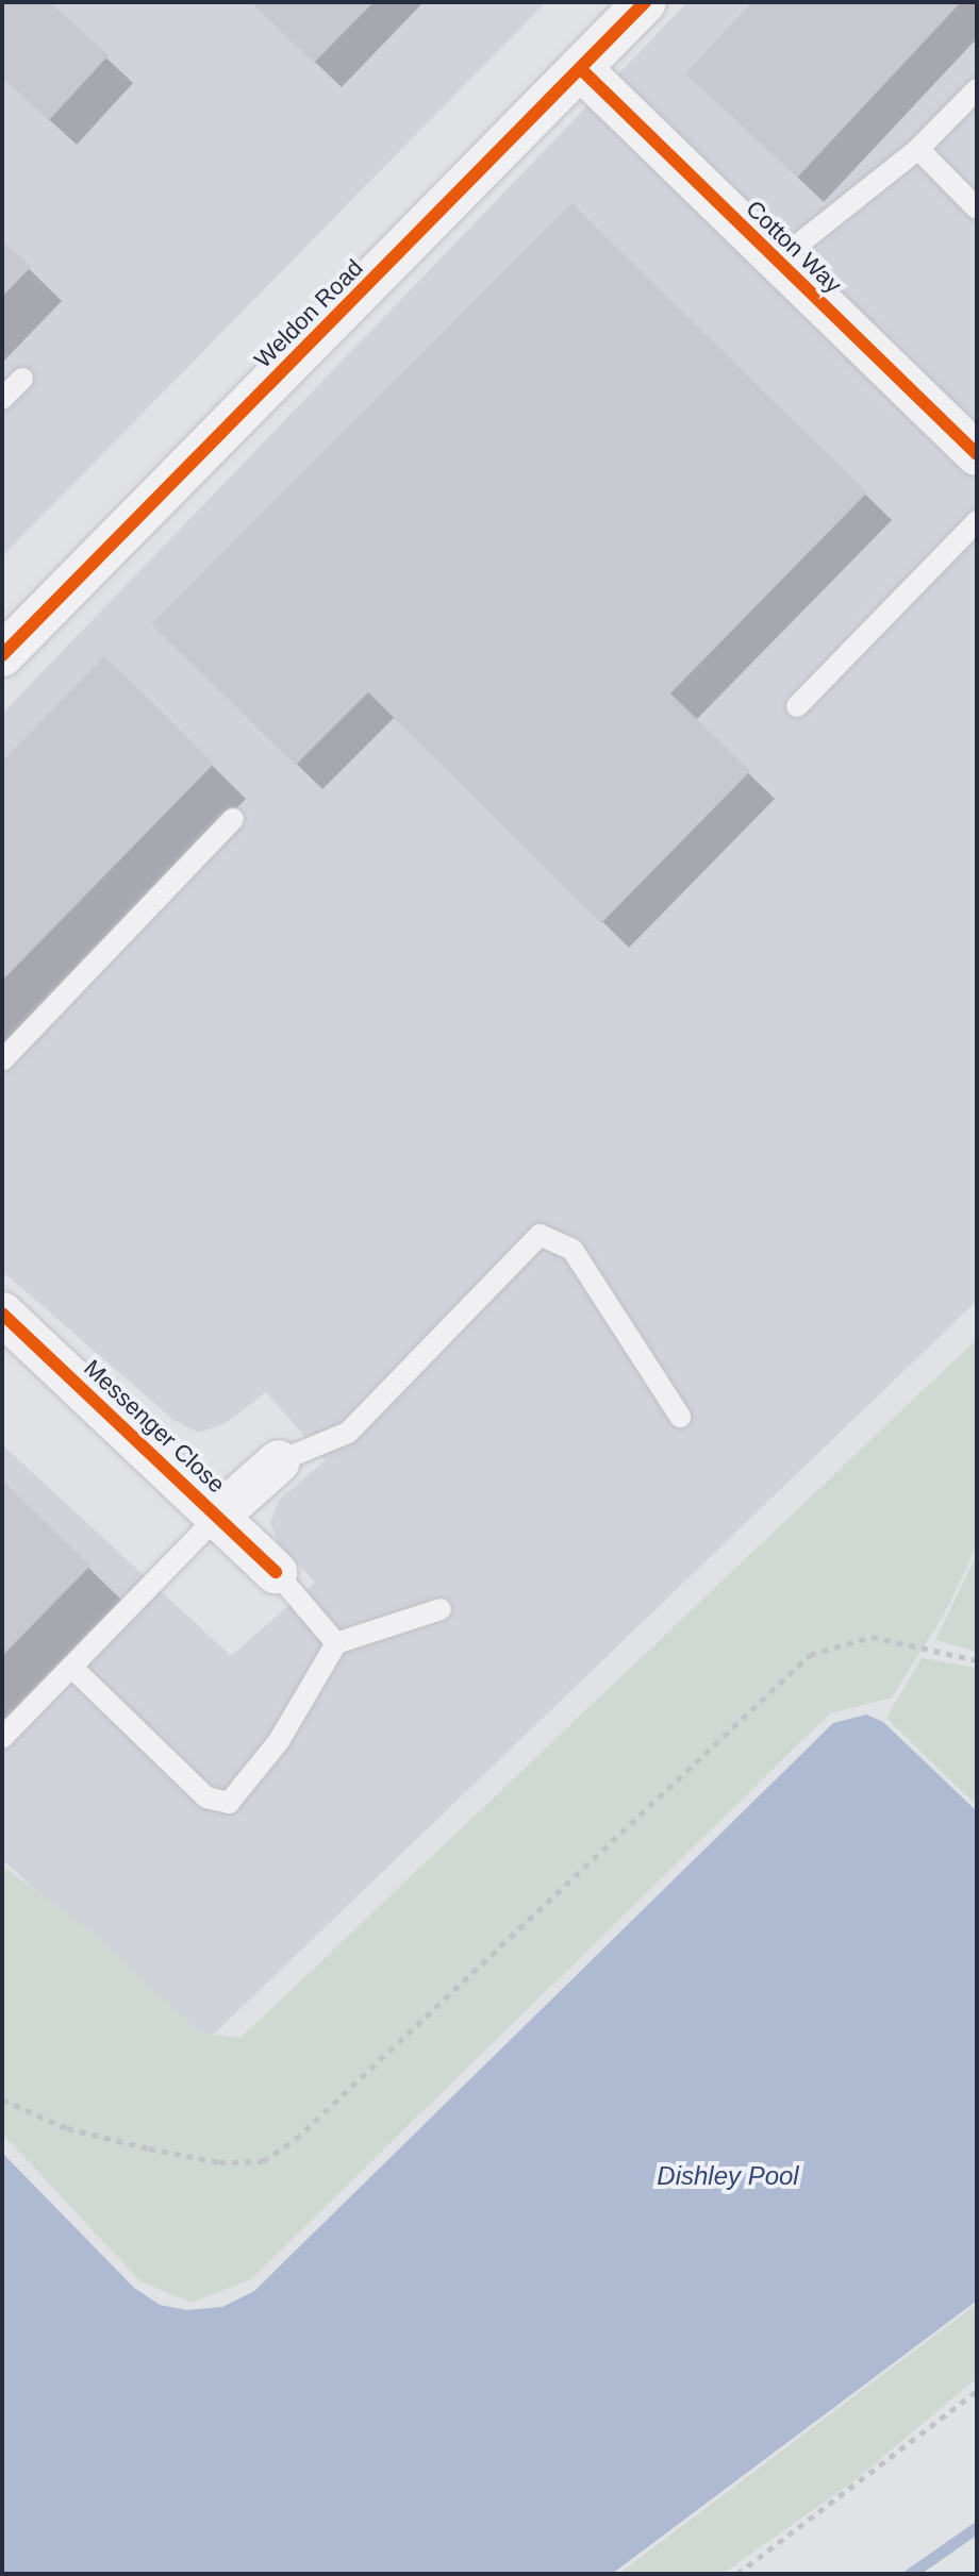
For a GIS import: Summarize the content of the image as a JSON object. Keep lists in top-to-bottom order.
{
  "streets": {
    "street": ["Cotton Way", "Weldon Road", "Messenger Close"]
  },
  "crossings": [
    ["Cotton Way", "Weldon Road"]
  ],
  "water": ["Dishley Pool"]
}
